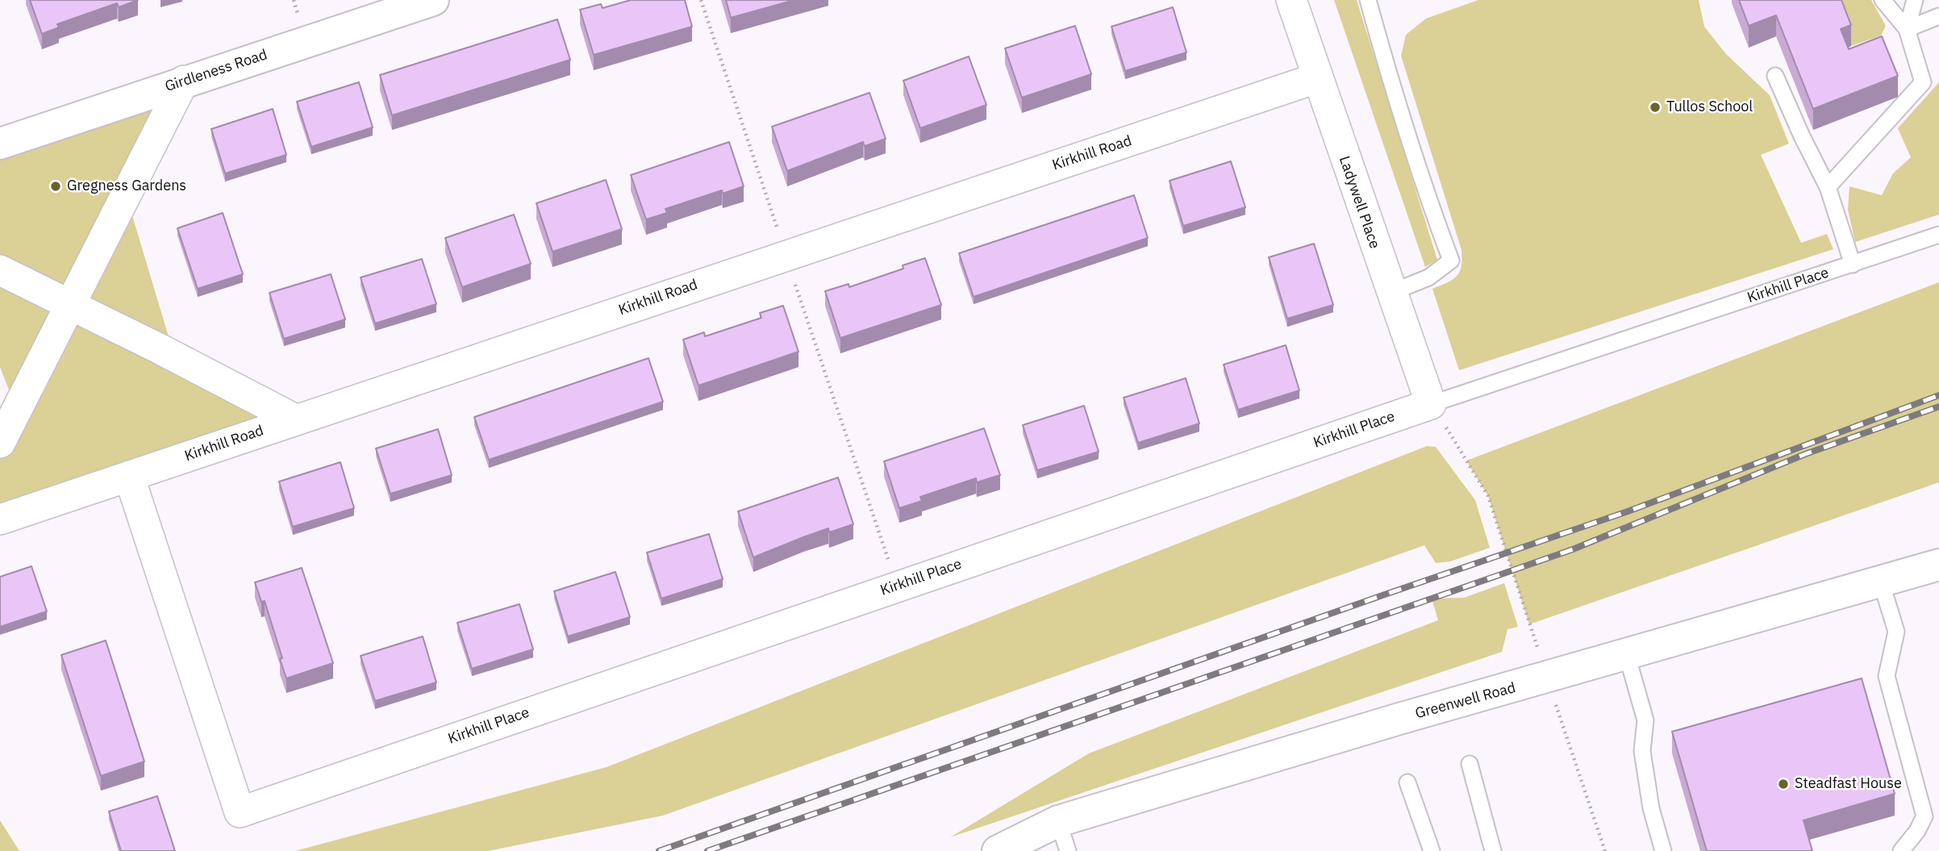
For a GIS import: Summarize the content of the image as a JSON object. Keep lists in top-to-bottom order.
{
  "streets": {
    "street": [
      "Girdleness Road",
      "Kirkhill Road",
      "Ladywell Place",
      "Kirkhill Place",
      "Greenwell Road"
    ]
  },
  "crossings": [
    ["Kirkhill Road", "Ladywell Place"],
    ["Kirkhill Road", "Kirkhill Place"],
    ["Ladywell Place", "Kirkhill Place"]
  ],
  "places": ["Tullos School", "Gregness Gardens", "Steadfast House"]
}
